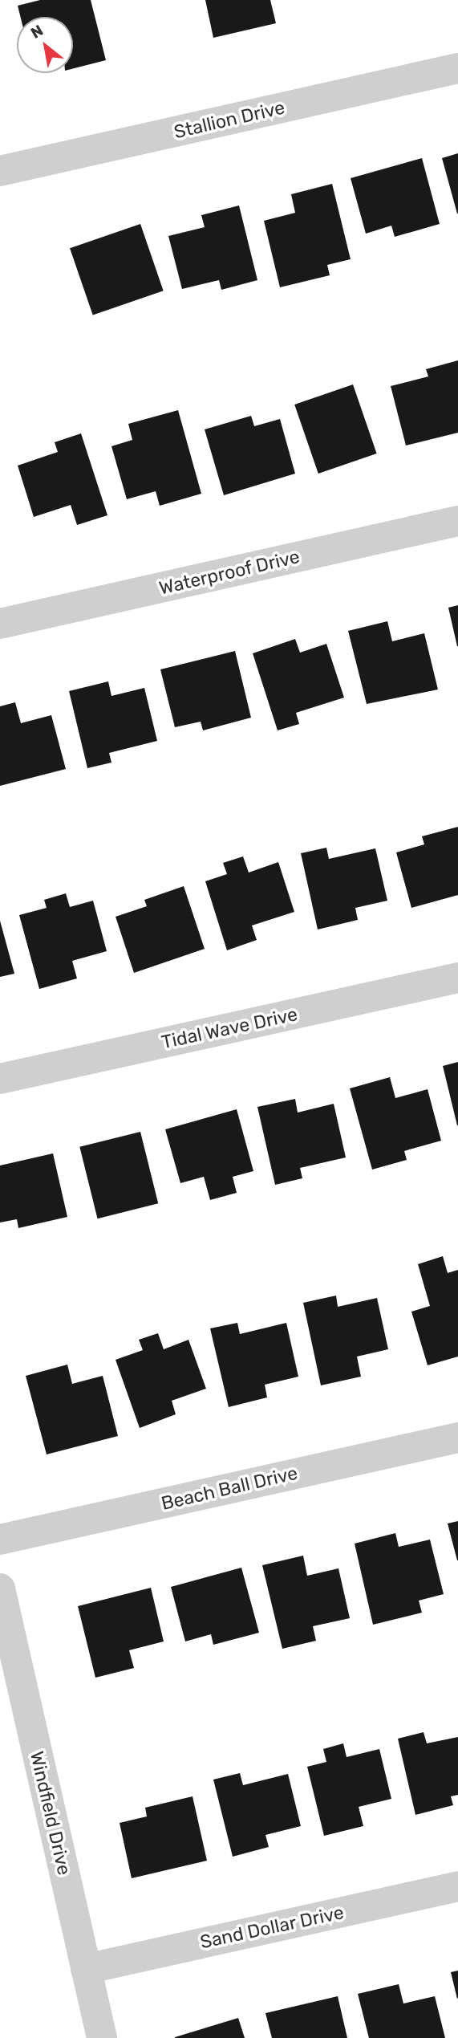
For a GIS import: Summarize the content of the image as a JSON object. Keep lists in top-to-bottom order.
{
  "streets": {
    "street": [
      "Stallion Drive",
      "Waterproof Drive",
      "Tidal Wave Drive",
      "Beach Ball Drive",
      "Windfield Drive",
      "Sand Dollar Drive"
    ]
  },
  "crossings": [
    ["Windfield Drive", "Sand Dollar Drive"]
  ],
  "north": "top left"
}
